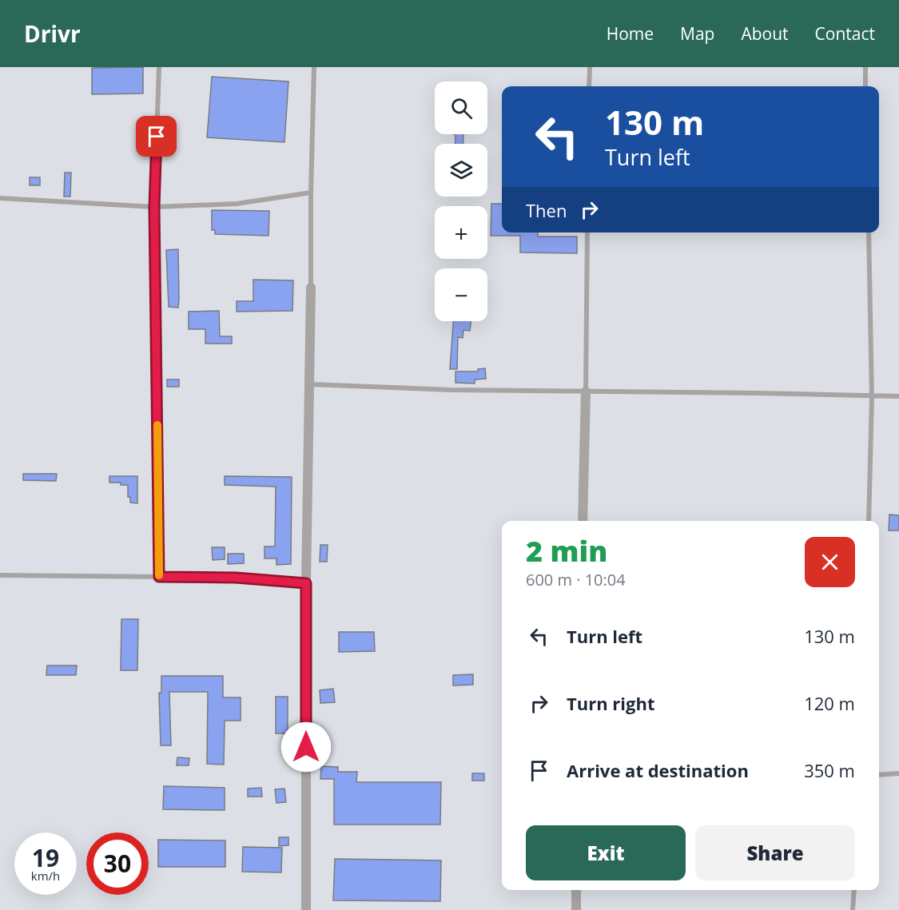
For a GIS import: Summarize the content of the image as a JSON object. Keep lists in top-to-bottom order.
{
  "page": {
    "header": "Drivr",
    "nav": [
      "Home",
      "Map",
      "About",
      "Contact"
    ],
    "map_buttons": ["+", "−"],
    "turn": ["130 m", "Turn left"],
    "then": "Then",
    "heading": ["2 min", "600 m · 10:04"],
    "list": [
      {
        "name": "Turn left",
        "value": "130 m"
      },
      {
        "name": "Turn right",
        "value": "120 m"
      },
      {
        "name": "Arrive at destination",
        "value": "350 m"
      }
    ],
    "buttons": ["Exit", "Share"],
    "speed": "19 km/h",
    "limit": "30"
  }
}
